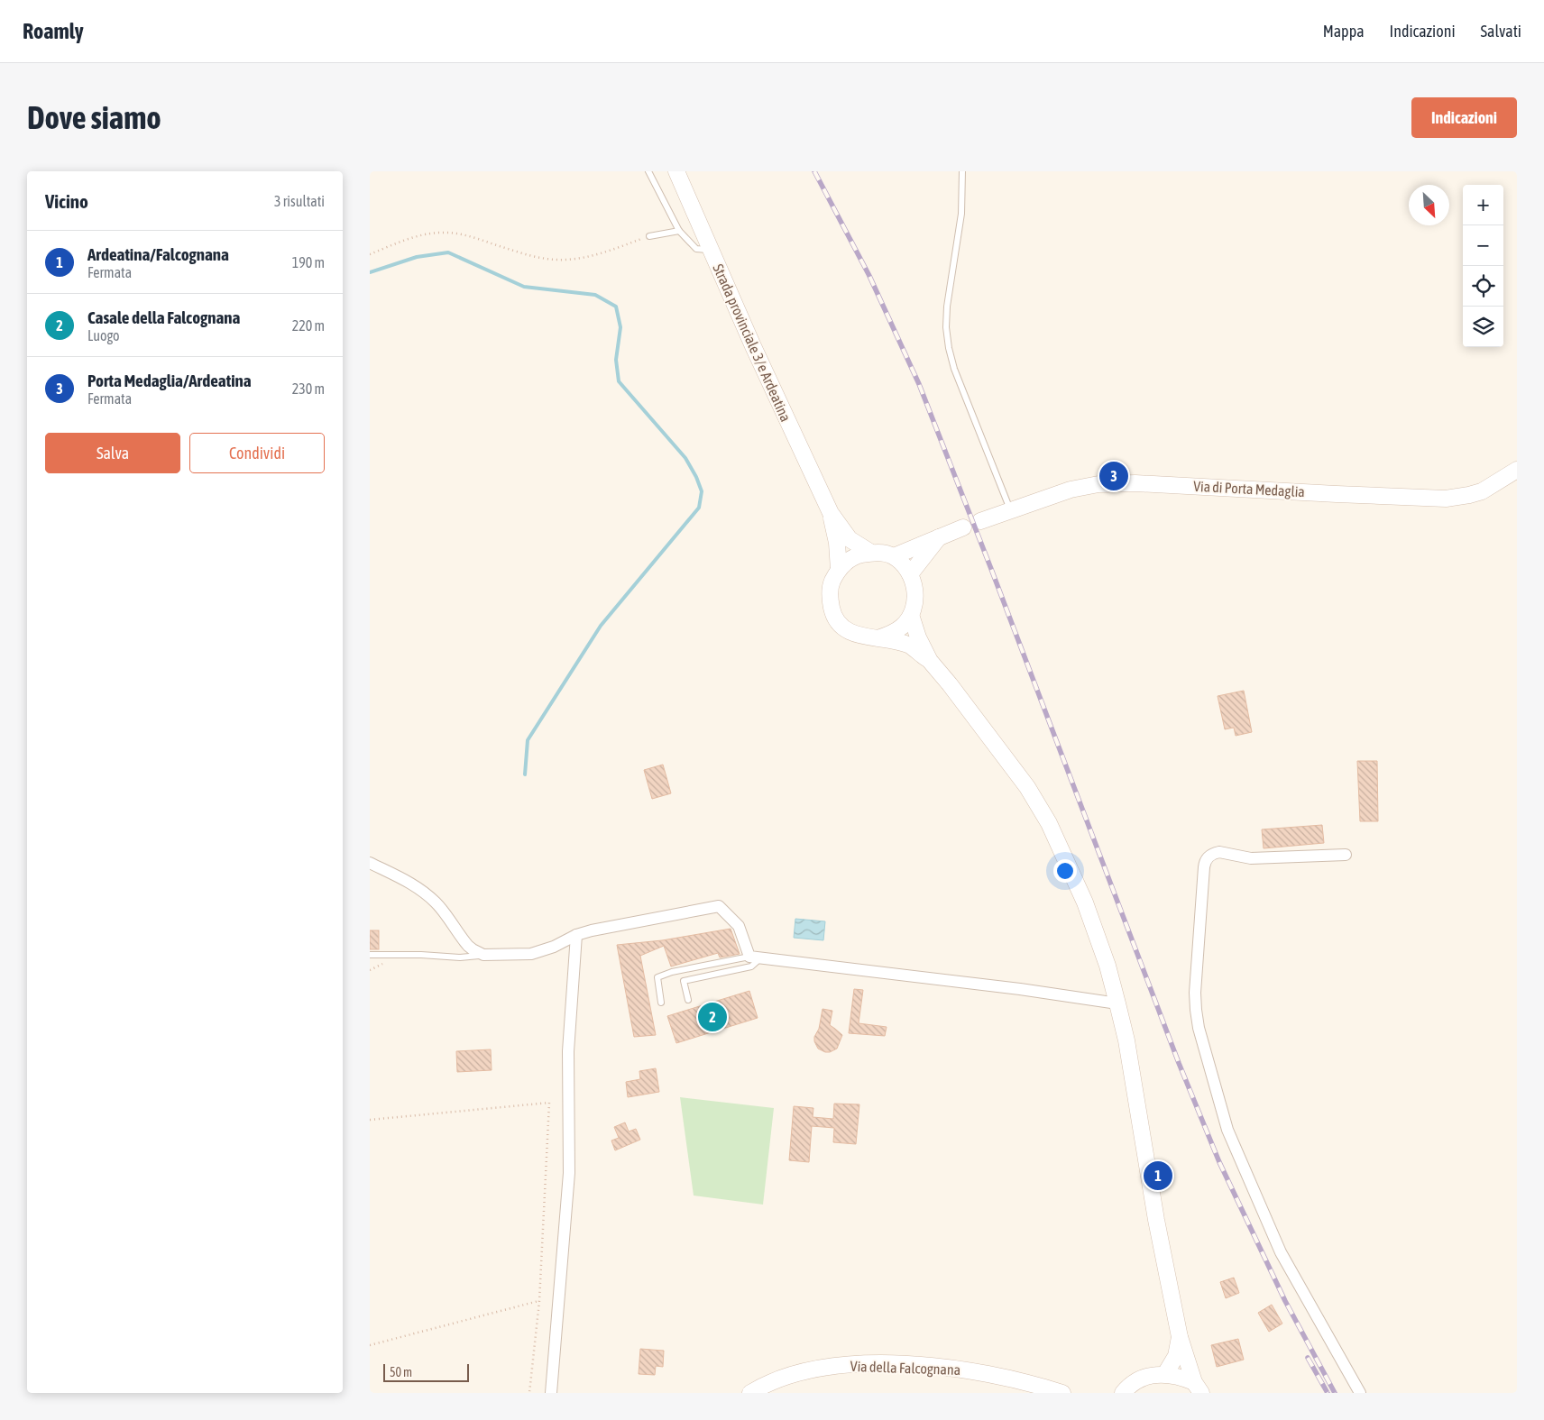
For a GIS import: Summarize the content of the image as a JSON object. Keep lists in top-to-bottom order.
{
  "streets": {
    "main road": ["Strada provinciale 3/e Ardeatina", "Via di Porta Medaglia", "Via della Falcognana"]
  },
  "scale_bar": "50 m",
  "north": "bottom right",
  "page": {
    "header": "Roamly",
    "nav": ["Mappa", "Indicazioni", "Salvati"],
    "buttons": [
      "Indicazioni",
      ["Salva", "Condividi"]
    ],
    "title": "Dove siamo",
    "heading": ["Vicino", "3 risultati"],
    "map_buttons": ["+", "−"],
    "list": [
      {
        "mark": "1",
        "name": "Ardeatina/Falcognana",
        "note": "Fermata",
        "value": "190 m"
      },
      {
        "mark": "2",
        "name": "Casale della Falcognana",
        "note": "Luogo",
        "value": "220 m"
      },
      {
        "mark": "3",
        "name": "Porta Medaglia/Ardeatina",
        "note": "Fermata",
        "value": "230 m"
      }
    ],
    "pins": ["3", "2", "1"],
    "scale": "50 m"
  }
}
